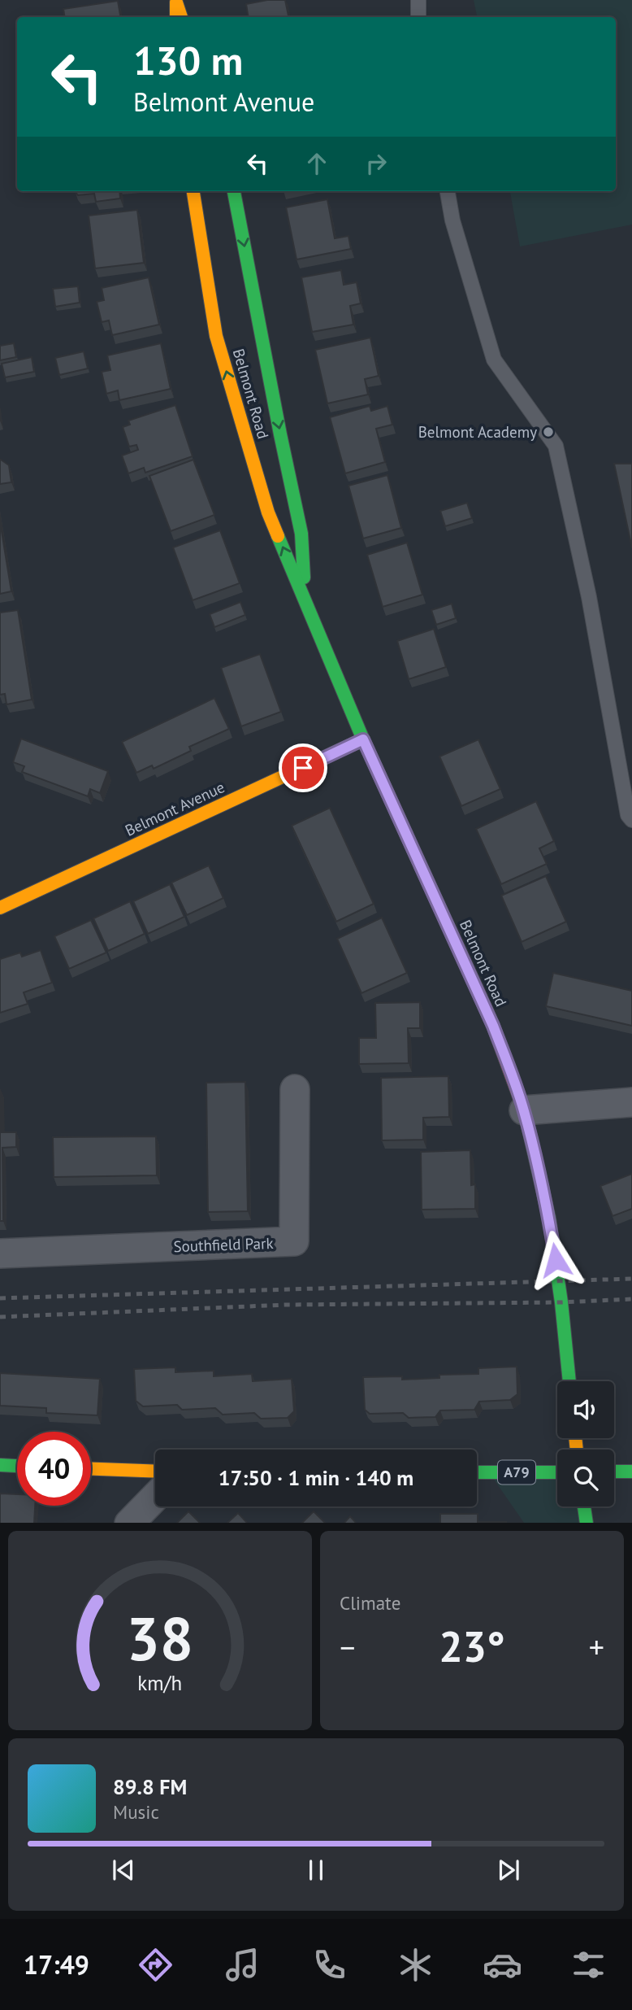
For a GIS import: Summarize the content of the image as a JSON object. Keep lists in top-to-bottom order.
{
  "streets": {
    "street": [
      "Belmont Road",
      "Belmont Avenue",
      "Southfield Park",
      "A79"
    ]
  },
  "crossings": [
    ["Belmont Road", "Belmont Avenue"]
  ],
  "places": ["Belmont Academy"],
  "page": {
    "turn": ["130 m", "Belmont Avenue"],
    "limit": "40",
    "trip": "17:50 · 1 min · 140 m",
    "tile": "Climate",
    "heat": ["−", "23°", "+"],
    "song": ["89.8 FM", "Music"],
    "tabs": "17:49",
    "gauge": ["38", "km/h"]
  }
}
